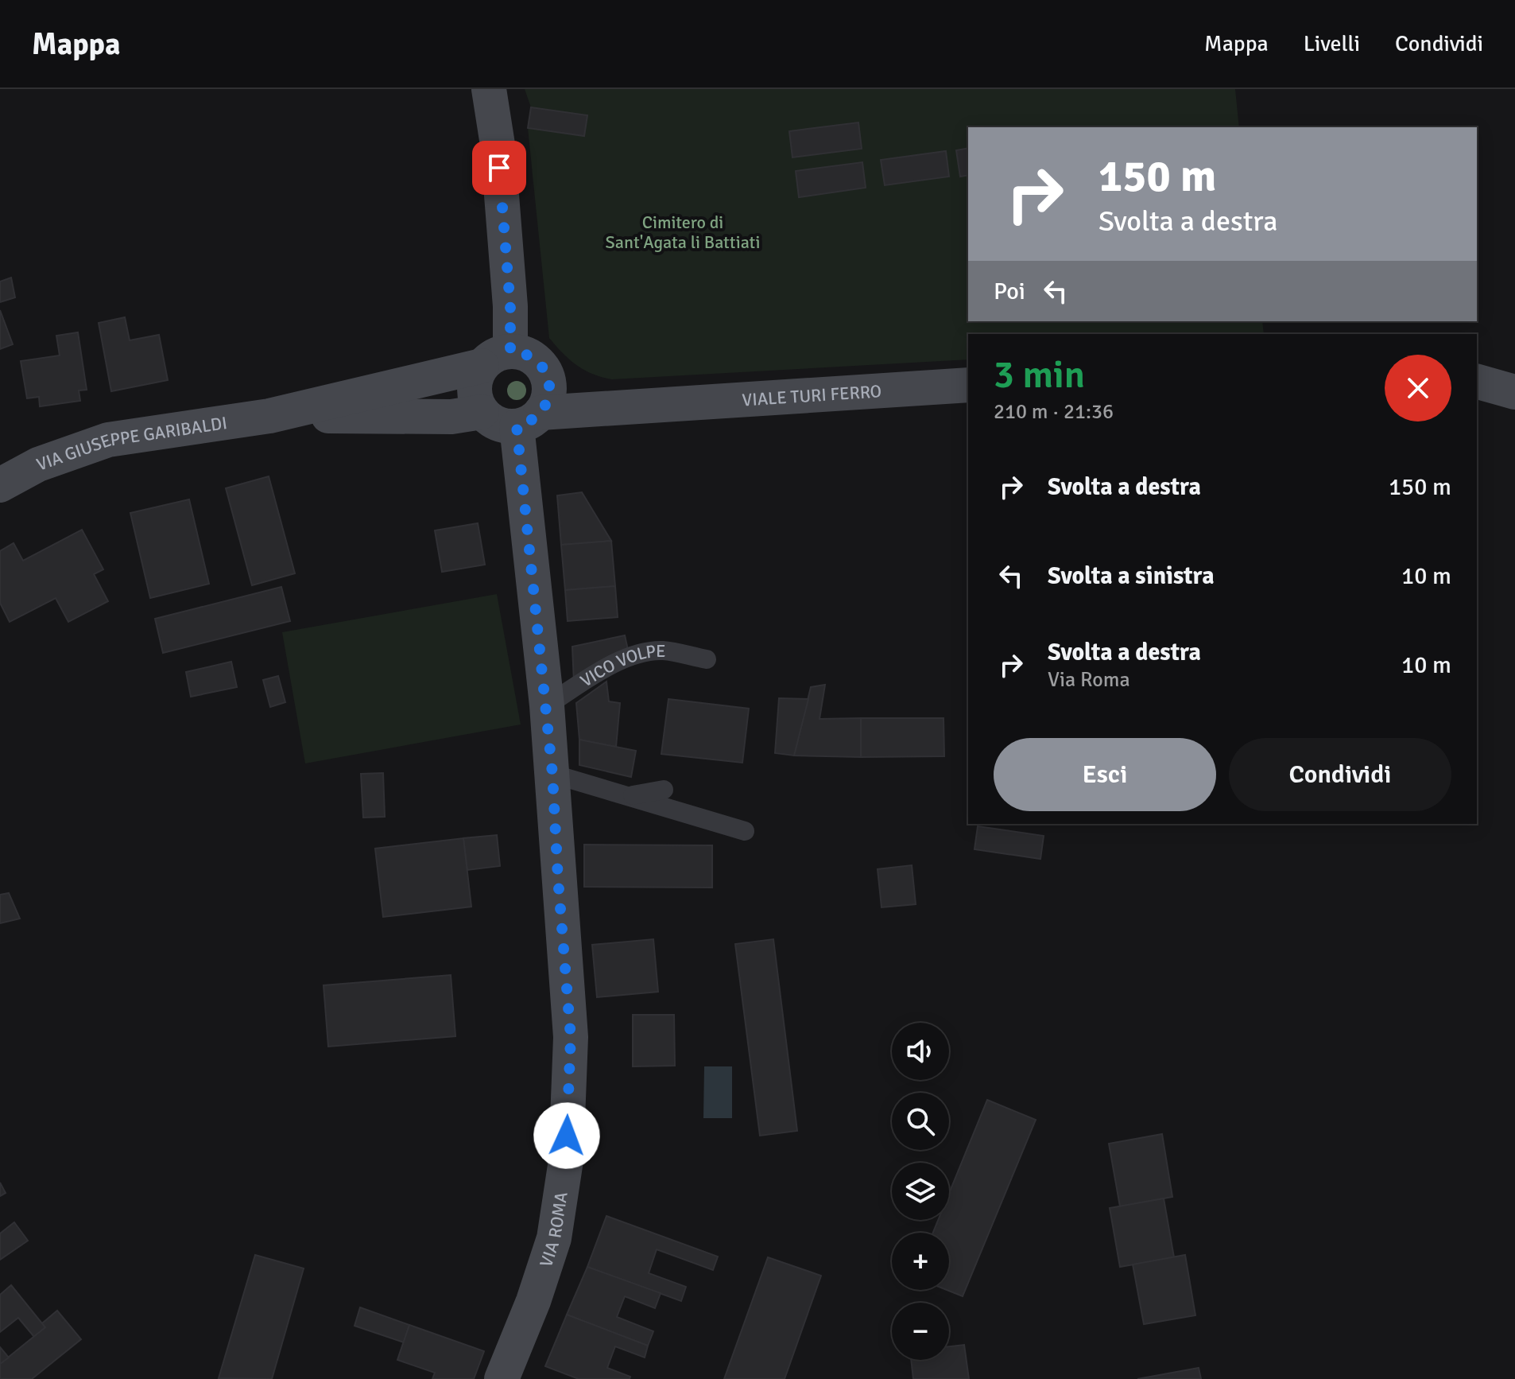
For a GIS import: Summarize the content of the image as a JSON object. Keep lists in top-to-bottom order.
{
  "streets": {
    "main road": ["VIALE TURI FERRO", "VIA GIUSEPPE GARIBALDI", "VIA ROMA"],
    "lane": ["VICO VOLPE"]
  },
  "crossings": [
    ["VIALE TURI FERRO", "VIA ROMA"],
    ["VICO VOLPE", "VIA ROMA"]
  ],
  "parks": ["Cimitero di Sant'Agata li Battiati"],
  "page": {
    "header": "Mappa",
    "nav": ["Mappa", "Livelli", "Condividi"],
    "turn": ["150 m", "Svolta a destra"],
    "then": "Poi",
    "heading": ["3 min", "210 m · 21:36"],
    "list": [
      {
        "name": "Svolta a destra",
        "value": "150 m"
      },
      {
        "name": "Svolta a sinistra",
        "value": "10 m"
      },
      {
        "name": "Svolta a destra",
        "note": "Via Roma",
        "value": "10 m"
      }
    ],
    "buttons": ["Esci", "Condividi"],
    "map_buttons": ["+", "−"]
  }
}
